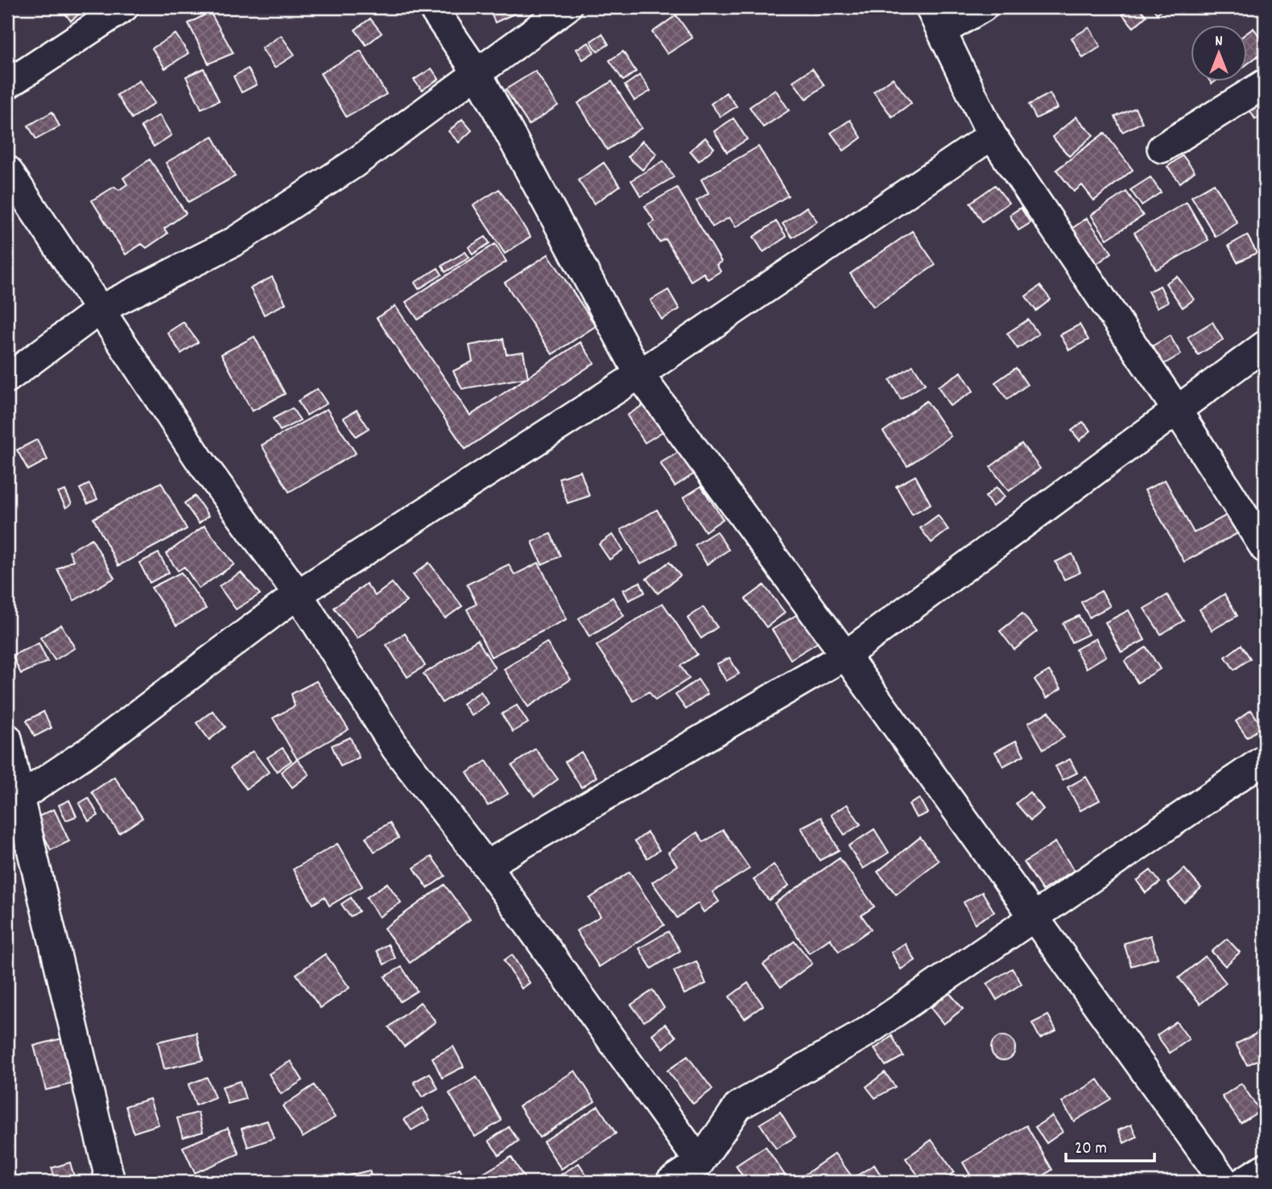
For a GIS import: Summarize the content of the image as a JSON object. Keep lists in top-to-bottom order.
{
  "scale_bar": "20 m",
  "north": "top"
}
